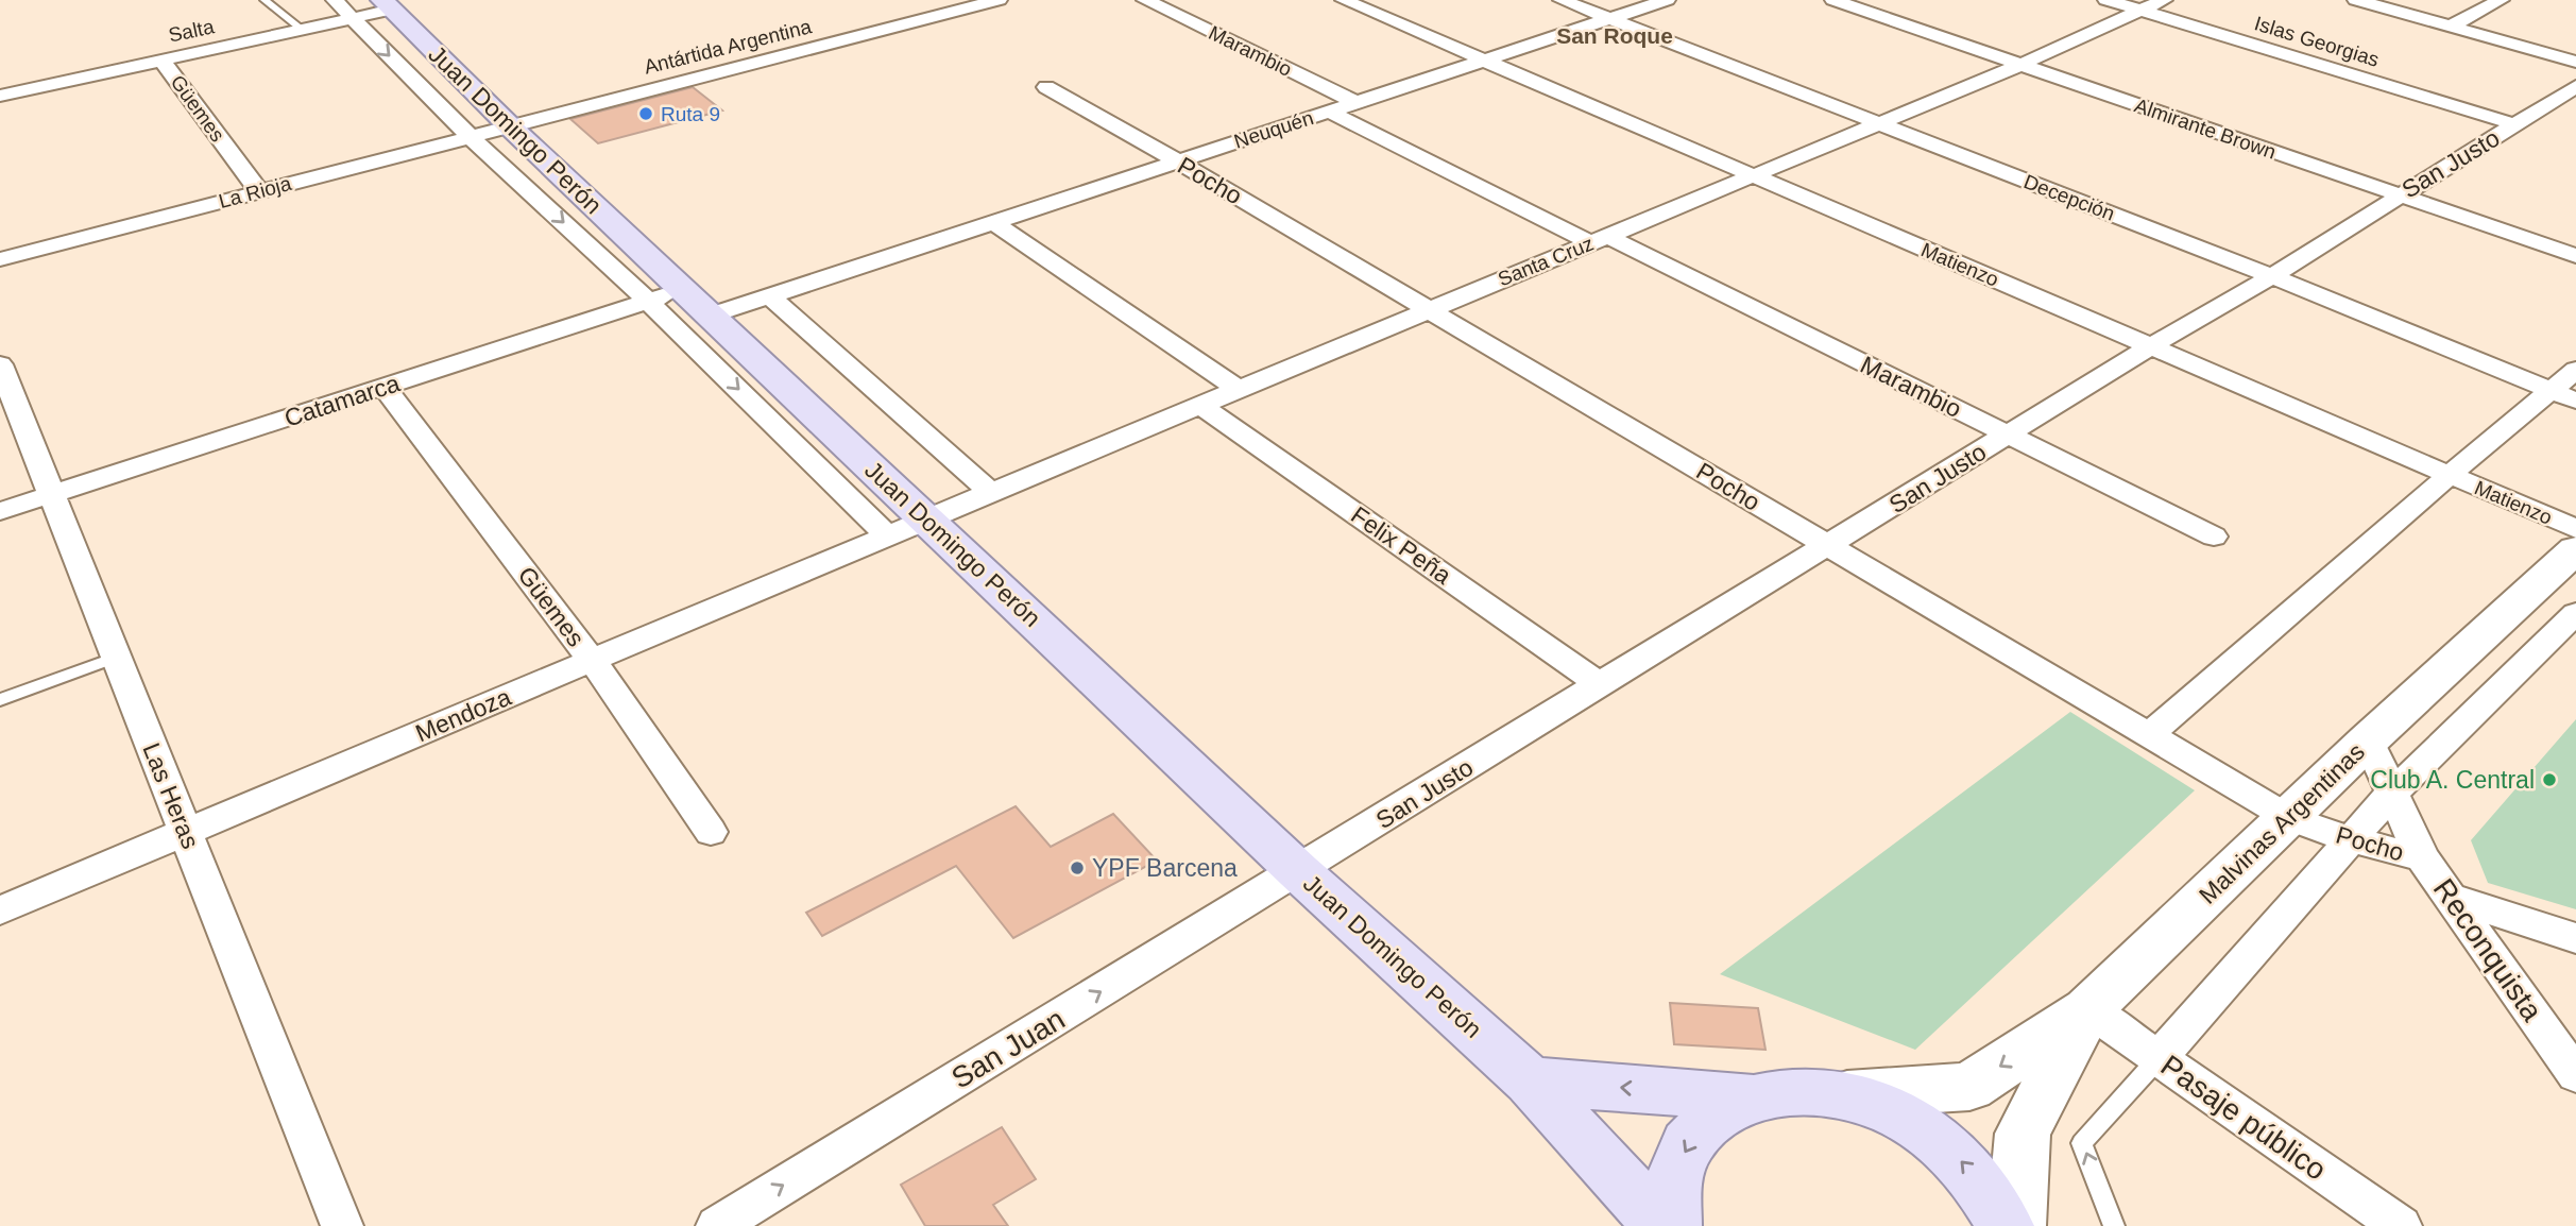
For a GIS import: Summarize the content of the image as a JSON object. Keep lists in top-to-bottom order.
{
  "streets": {
    "main road": ["Juan Domingo Perón", "Malvinas Argentinas"],
    "street": [
      "Salta",
      "Islas Georgias",
      "Antártida Argentina",
      "Marambio",
      "Güemes",
      "Almirante Brown",
      "Neuquén",
      "San Justo",
      "Pocho",
      "La Rioja",
      "Decepción",
      "Santa Cruz",
      "Matienzo",
      "Catamarca",
      "Felix Peña",
      "Mendoza",
      "Las Heras",
      "Reconquista",
      "San Juan",
      "Pasaje público"
    ]
  },
  "crossings": [
    ["Salta", "Güemes"],
    ["Salta", "Juan Domingo Perón"],
    ["Islas Georgias", "San Justo"],
    ["Islas Georgias", "Santa Cruz"],
    ["Antártida Argentina", "Juan Domingo Perón"],
    ["Antártida Argentina", "La Rioja"],
    ["Marambio", "Neuquén"],
    ["Marambio", "San Justo"],
    ["Marambio", "Santa Cruz"],
    ["Güemes", "La Rioja"],
    ["Güemes", "Catamarca"],
    ["Güemes", "Mendoza"],
    ["Almirante Brown", "San Justo"],
    ["Almirante Brown", "Santa Cruz"],
    ["Juan Domingo Perón", "Neuquén"],
    ["Juan Domingo Perón", "San Justo"],
    ["Juan Domingo Perón", "La Rioja"],
    ["Juan Domingo Perón", "Santa Cruz"],
    ["Juan Domingo Perón", "Catamarca"],
    ["Juan Domingo Perón", "Mendoza"],
    ["Juan Domingo Perón", "San Juan"],
    ["Neuquén", "Pocho"],
    ["Neuquén", "Decepción"],
    ["Neuquén", "Matienzo"],
    ["San Justo", "Pocho"],
    ["San Justo", "Decepción"],
    ["San Justo", "Matienzo"],
    ["San Justo", "Felix Peña"],
    ["San Justo", "San Juan"],
    ["Pocho", "Santa Cruz"],
    ["Pocho", "Malvinas Argentinas"],
    ["Pocho", "Reconquista"],
    ["Decepción", "Santa Cruz"],
    ["Santa Cruz", "Matienzo"],
    ["Santa Cruz", "Felix Peña"],
    ["Santa Cruz", "Mendoza"],
    ["Catamarca", "Las Heras"],
    ["Mendoza", "Las Heras"],
    ["Malvinas Argentinas", "Reconquista"],
    ["Malvinas Argentinas", "Pasaje público"]
  ],
  "one_way": ["San Juan"],
  "districts": ["San Roque"],
  "places": ["Ruta 9", "Club A. Central", "YPF Barcena"]
}
